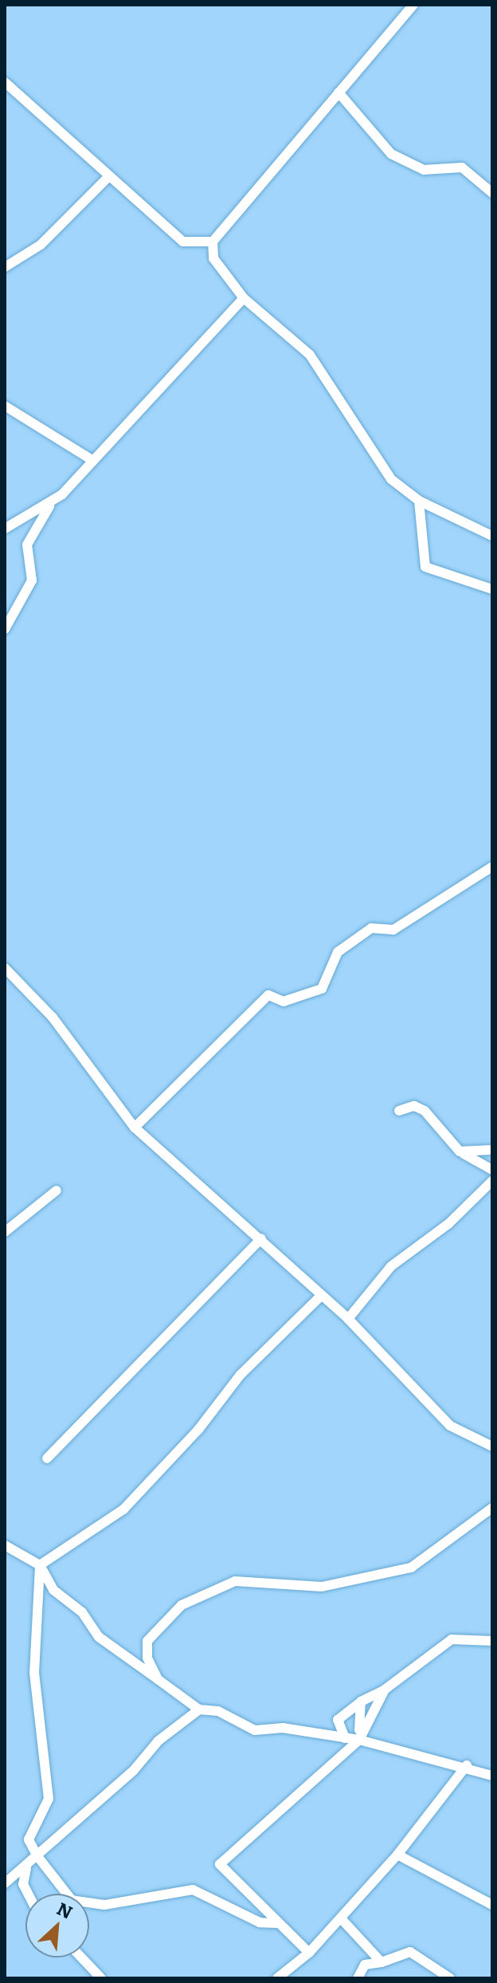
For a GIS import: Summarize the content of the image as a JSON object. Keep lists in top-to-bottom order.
{
  "north": "top right"
}
